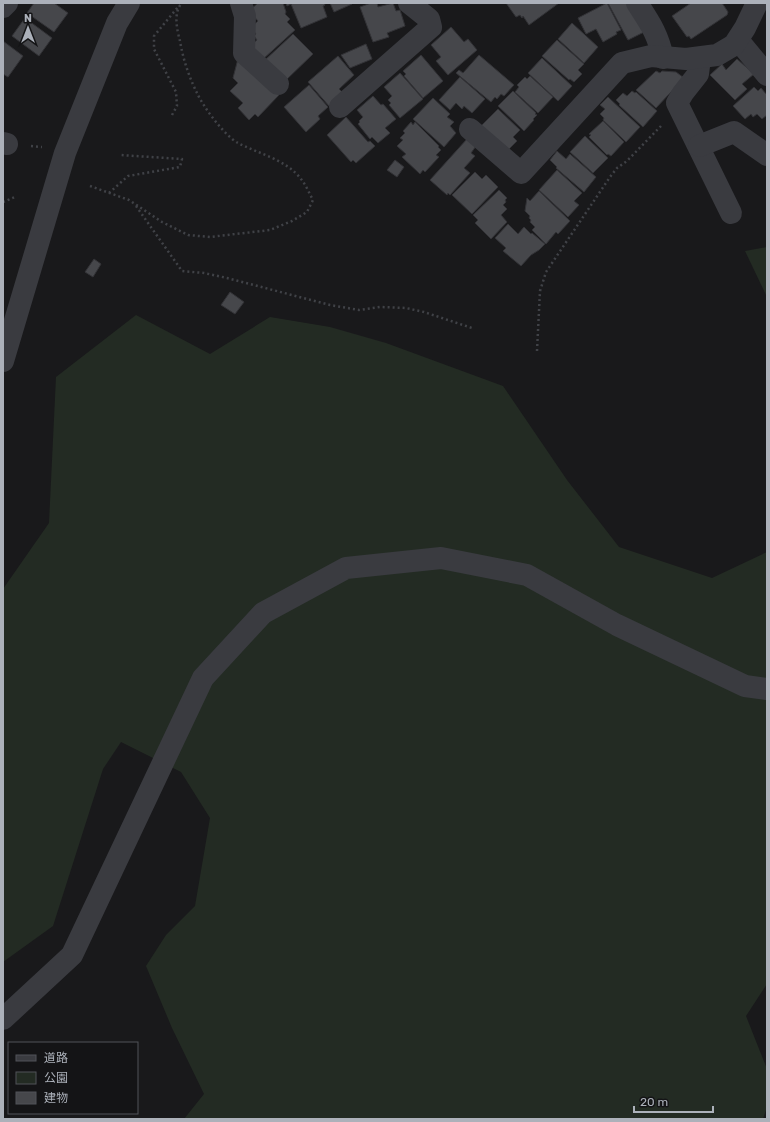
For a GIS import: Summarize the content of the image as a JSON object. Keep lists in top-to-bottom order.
{
  "legend": ["道路", "公園", "建物"],
  "scale_bar": "20 m",
  "north": "top"
}
